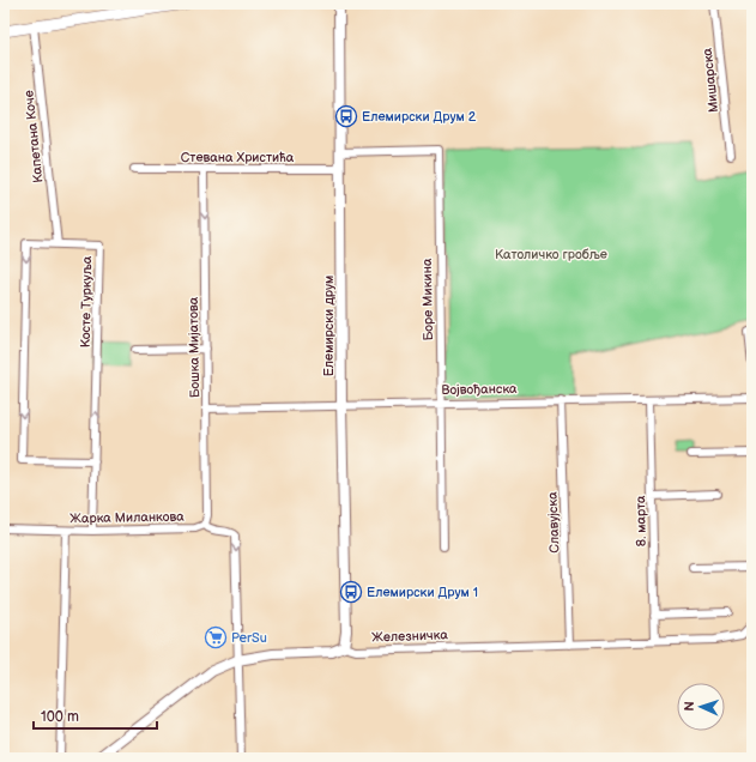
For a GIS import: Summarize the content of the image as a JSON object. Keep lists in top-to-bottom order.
{
  "streets": {
    "street": [
      "Мишарска",
      "Капетана Коче",
      "Стевана Христића",
      "Боре Микина",
      "Косте Туркуља",
      "Елемирски друм",
      "Бошка Мијатова",
      "Војвођанска",
      "Жарка Миланкова",
      "8. марта",
      "Славујска",
      "Железничка"
    ]
  },
  "crossings": [
    ["Капетана Коче", "Косте Туркуља"],
    ["Стевана Христића", "Елемирски друм"],
    ["Стевана Христића", "Бошка Мијатова"],
    ["Боре Микина", "Елемирски друм"],
    ["Боре Микина", "Војвођанска"],
    ["Косте Туркуља", "Жарка Миланкова"],
    ["Елемирски друм", "Војвођанска"],
    ["Елемирски друм", "Железничка"],
    ["Бошка Мијатова", "Војвођанска"],
    ["Бошка Мијатова", "Жарка Миланкова"],
    ["Војвођанска", "8. марта"],
    ["Војвођанска", "Славујска"],
    ["Жарка Миланкова", "Железничка"],
    ["8. марта", "Железничка"],
    ["Славујска", "Железничка"]
  ],
  "one_way": ["Бошка Мијатова", "Жарка Миланкова"],
  "parks": ["Католичко гробље"],
  "places": {
    "bus stop": ["Елемирски Друм 2", "Елемирски Друм 1"],
    "supermarket": ["PerSu"]
  },
  "scale_bar": "100 m",
  "north": "left"
}
